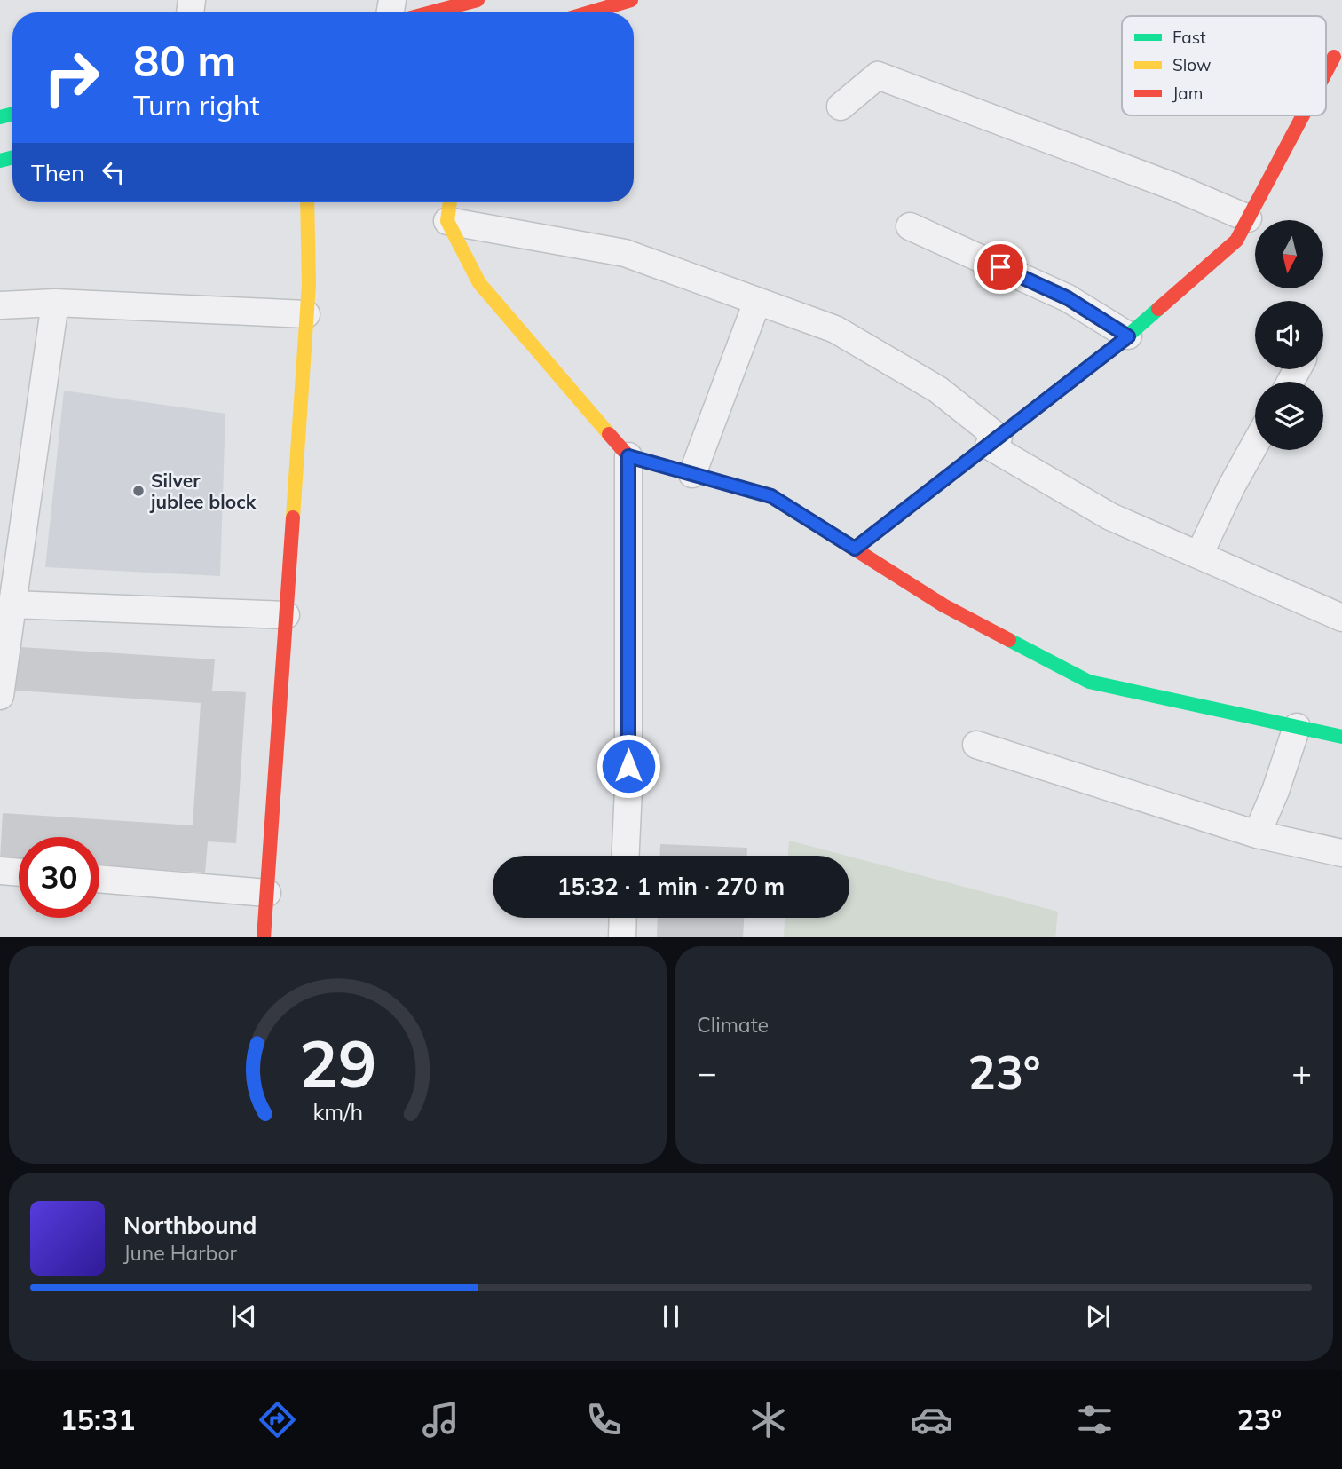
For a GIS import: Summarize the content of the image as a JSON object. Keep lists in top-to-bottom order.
{
  "places": ["Silver jublee block"],
  "legend": ["Fast", "Slow", "Jam"],
  "north": "bottom",
  "page": {
    "turn": ["80 m", "Turn right"],
    "then": "Then",
    "limit": "30",
    "trip": "15:32 · 1 min · 270 m",
    "tile": "Climate",
    "heat": ["−", "23°", "+"],
    "song": ["Northbound", "June Harbor"],
    "tabs": ["15:31", "23°"],
    "gauge": ["29", "km/h"]
  }
}
